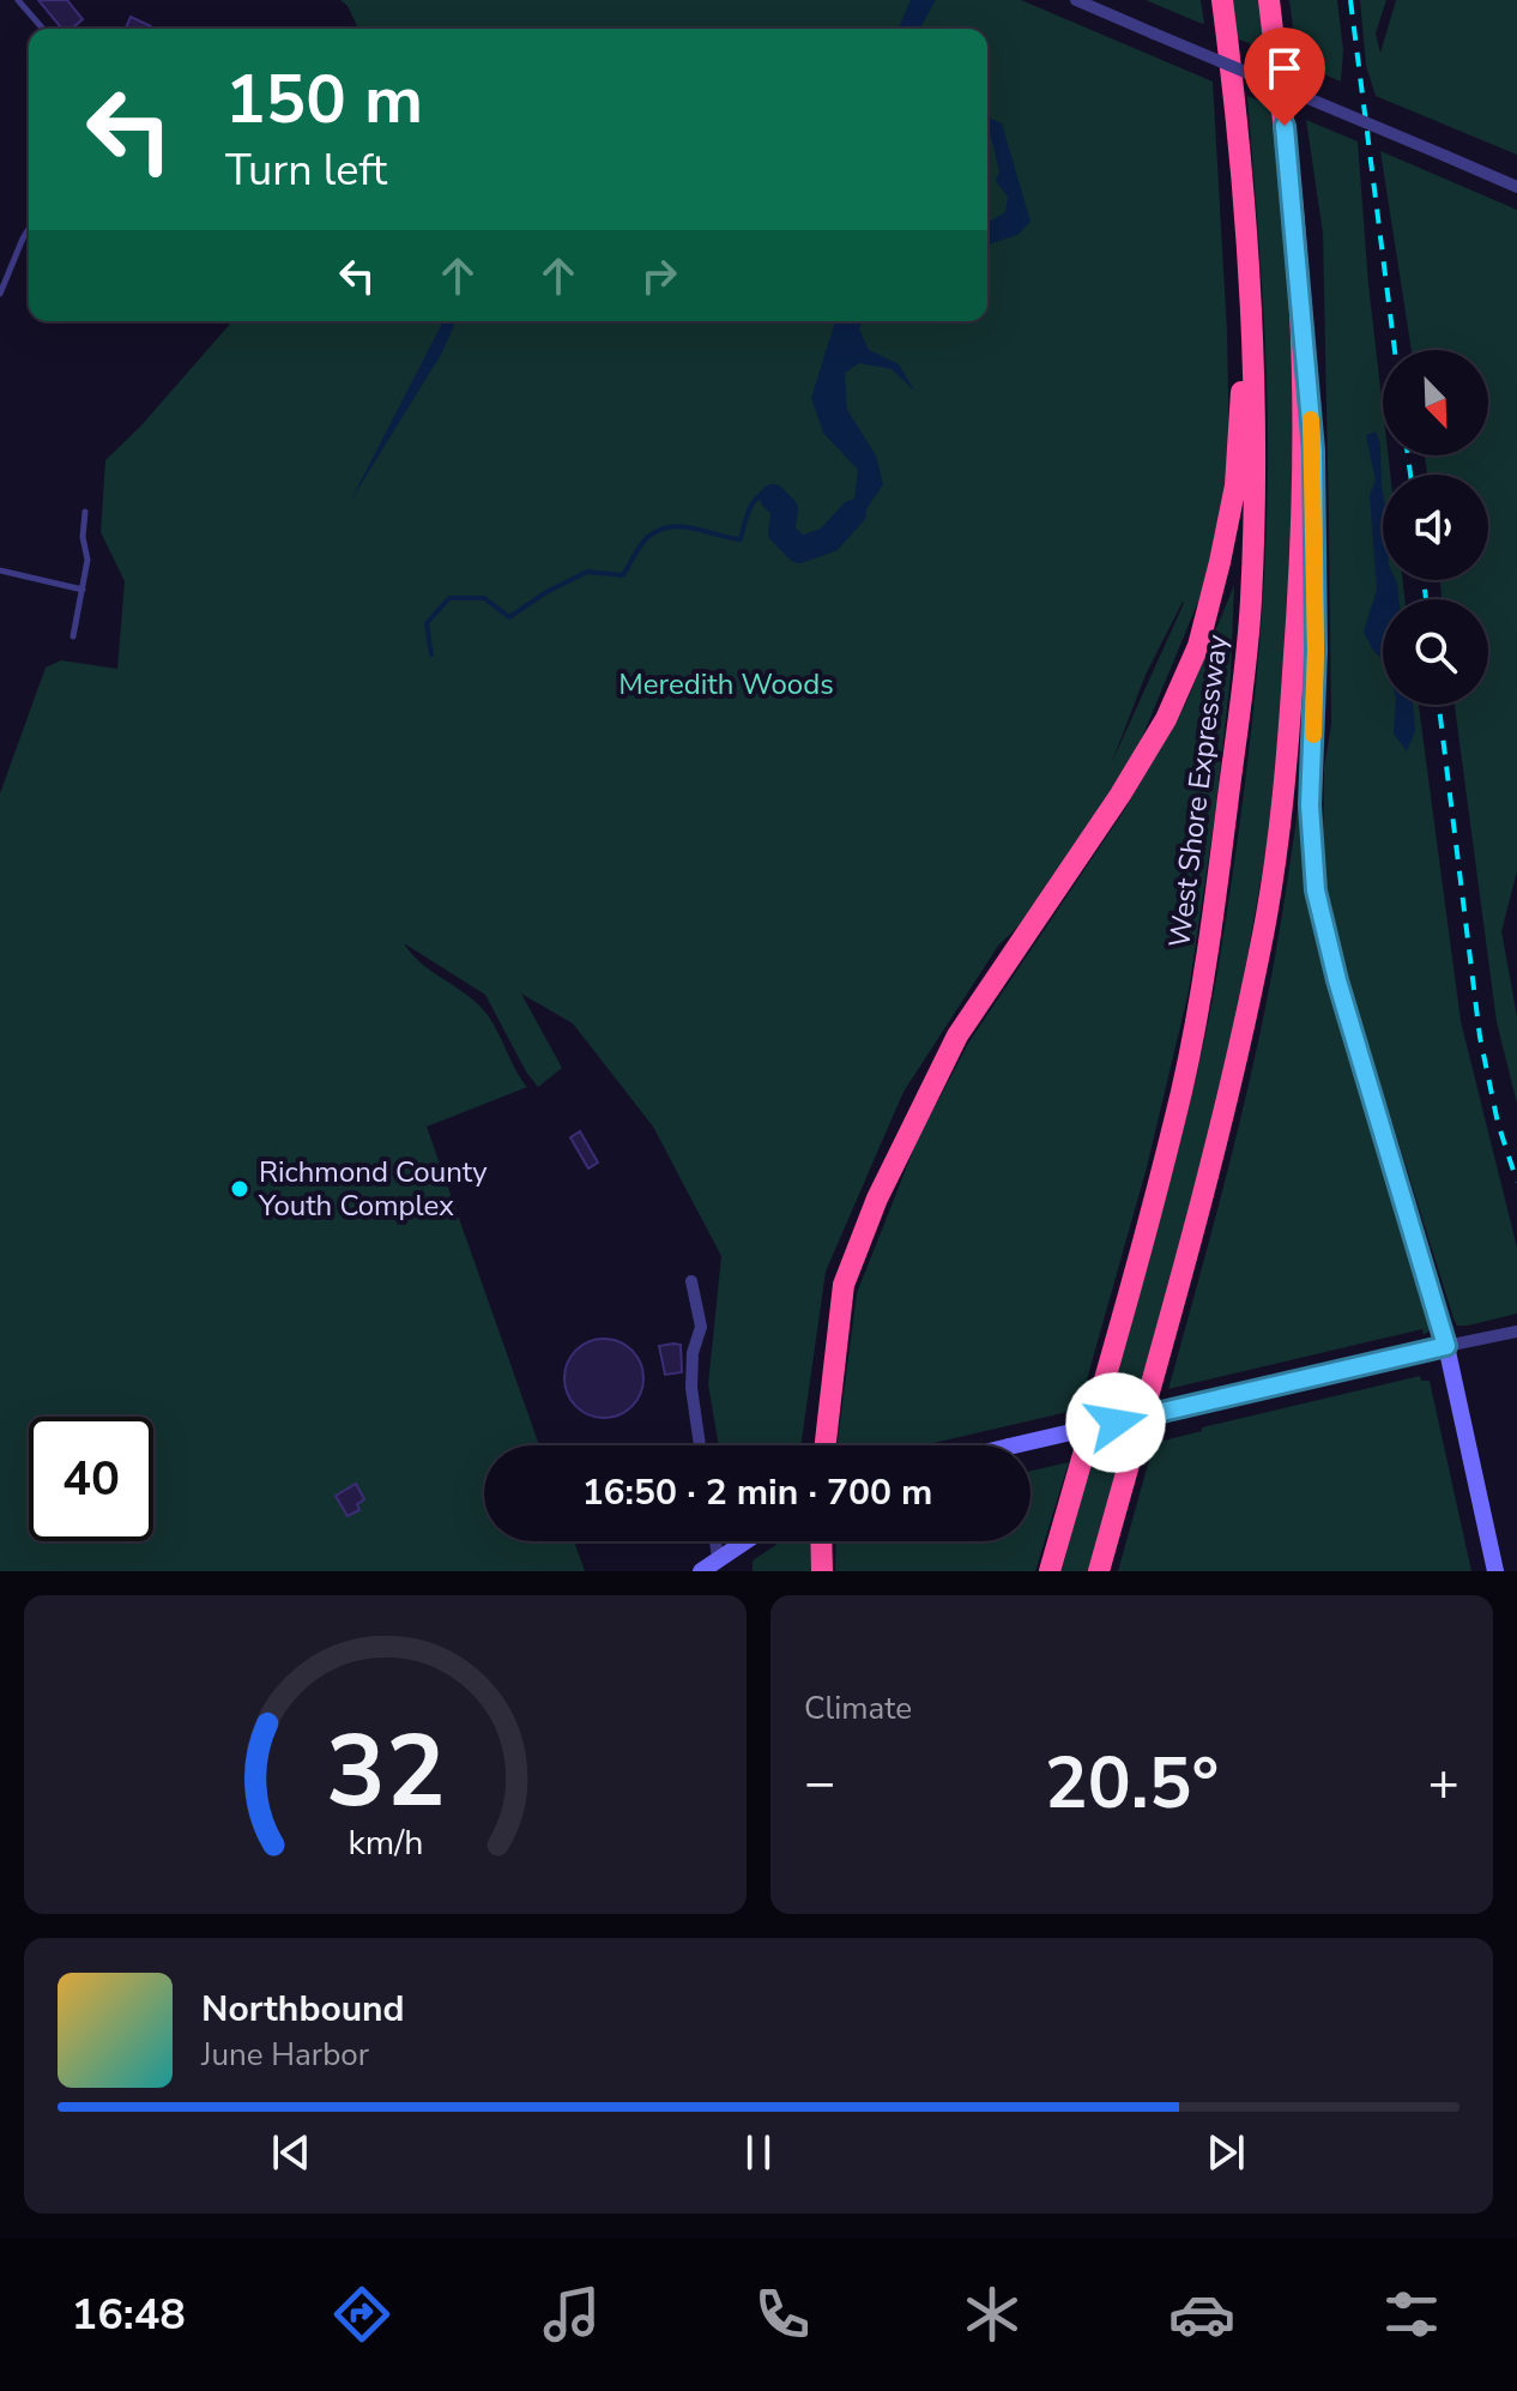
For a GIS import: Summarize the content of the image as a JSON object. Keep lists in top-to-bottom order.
{
  "streets": {
    "highway": ["West Shore Expressway"]
  },
  "parks": ["Meredith Woods"],
  "places": ["Richmond County Youth Complex"],
  "north": "bottom right",
  "page": {
    "turn": ["150 m", "Turn left"],
    "limit": "40",
    "trip": "16:50 · 2 min · 700 m",
    "tile": "Climate",
    "heat": ["−", "20.5°", "+"],
    "song": ["Northbound", "June Harbor"],
    "tabs": "16:48",
    "gauge": ["32", "km/h"]
  }
}
